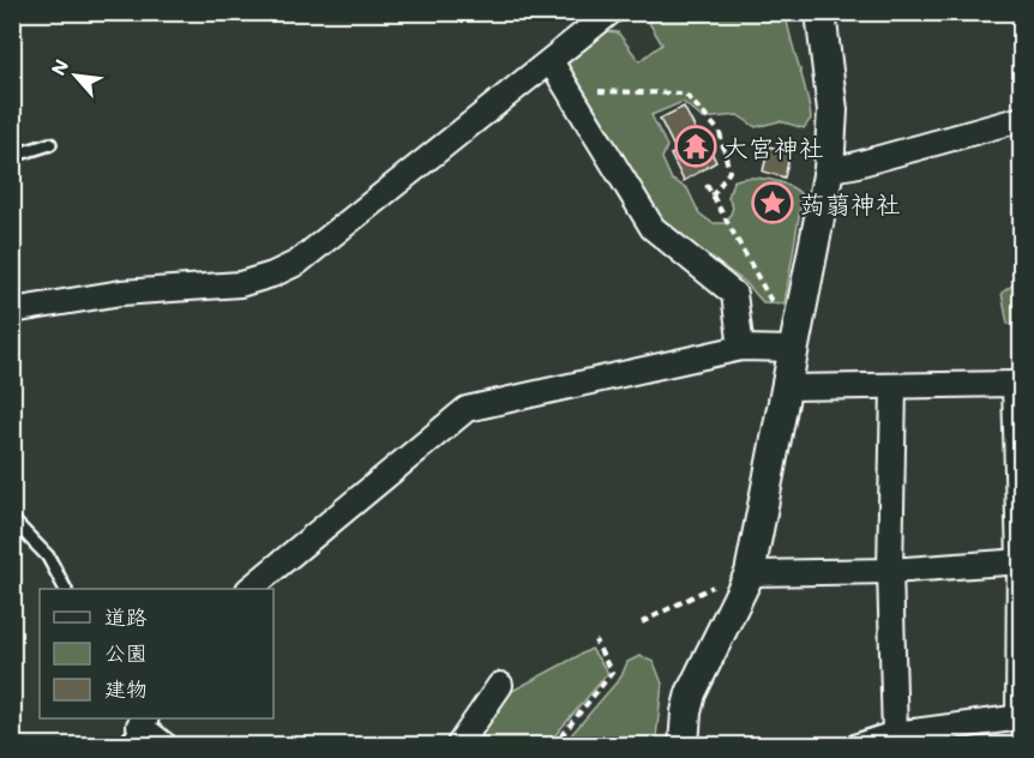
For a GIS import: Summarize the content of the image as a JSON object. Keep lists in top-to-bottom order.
{
  "places": {
    "temple": ["大宮神社"],
    "place": ["蒟蒻神社"]
  },
  "legend": ["道路", "公園", "建物"],
  "north": "top left"
}
